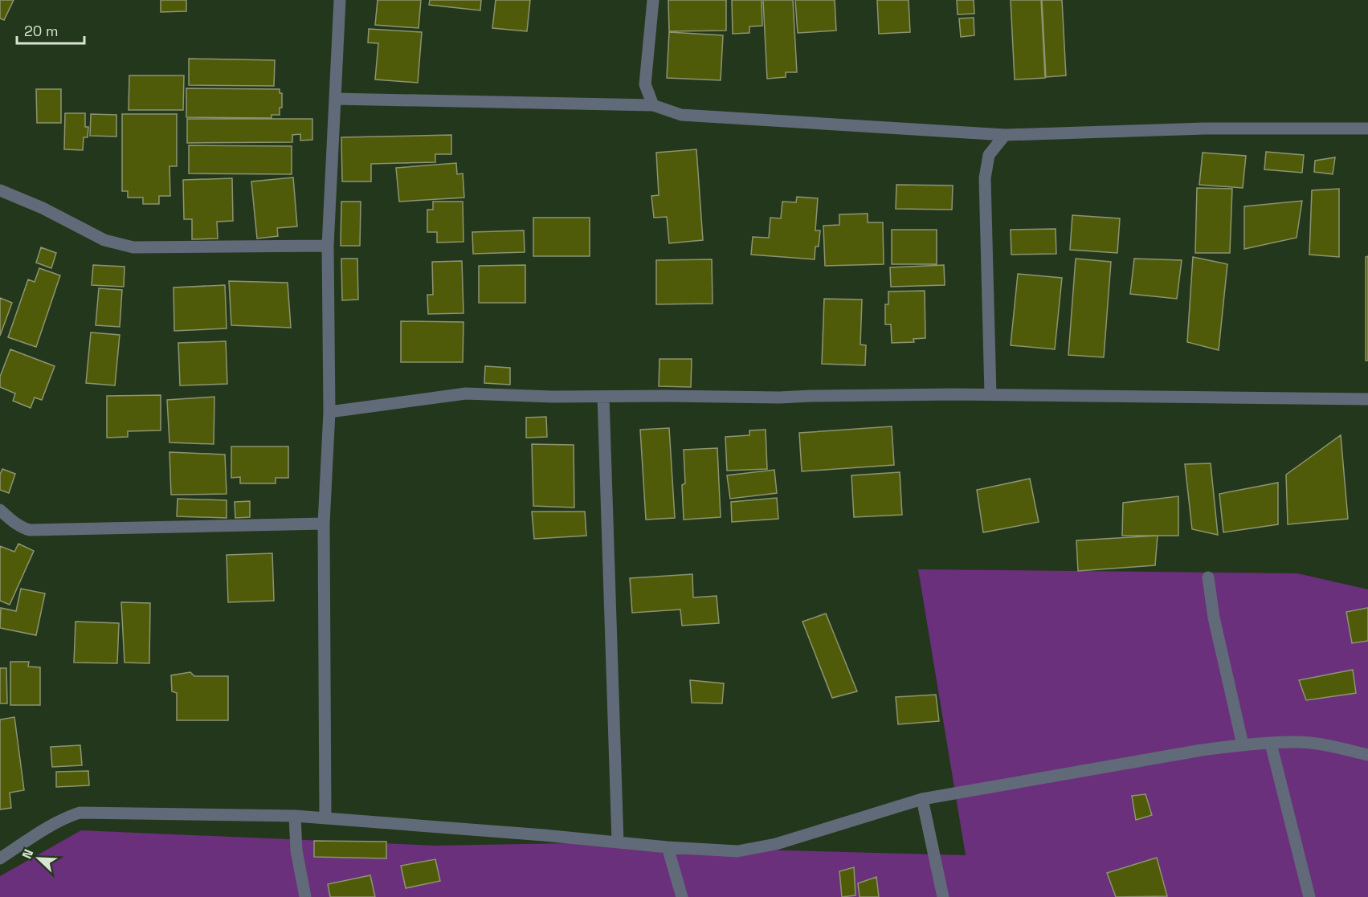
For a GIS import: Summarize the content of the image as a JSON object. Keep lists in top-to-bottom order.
{
  "scale_bar": "20 m",
  "north": "top left"
}
